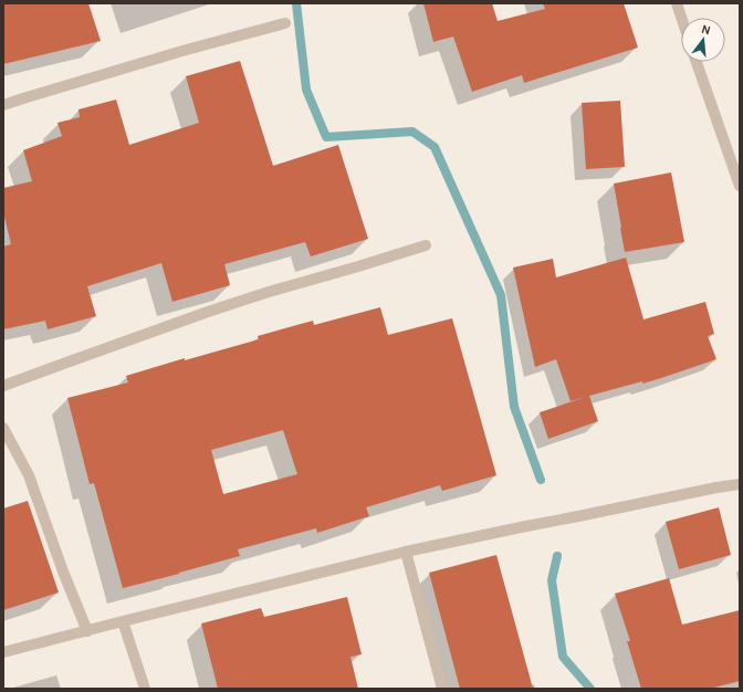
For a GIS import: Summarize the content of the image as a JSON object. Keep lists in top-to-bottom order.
{
  "north": "top"
}
